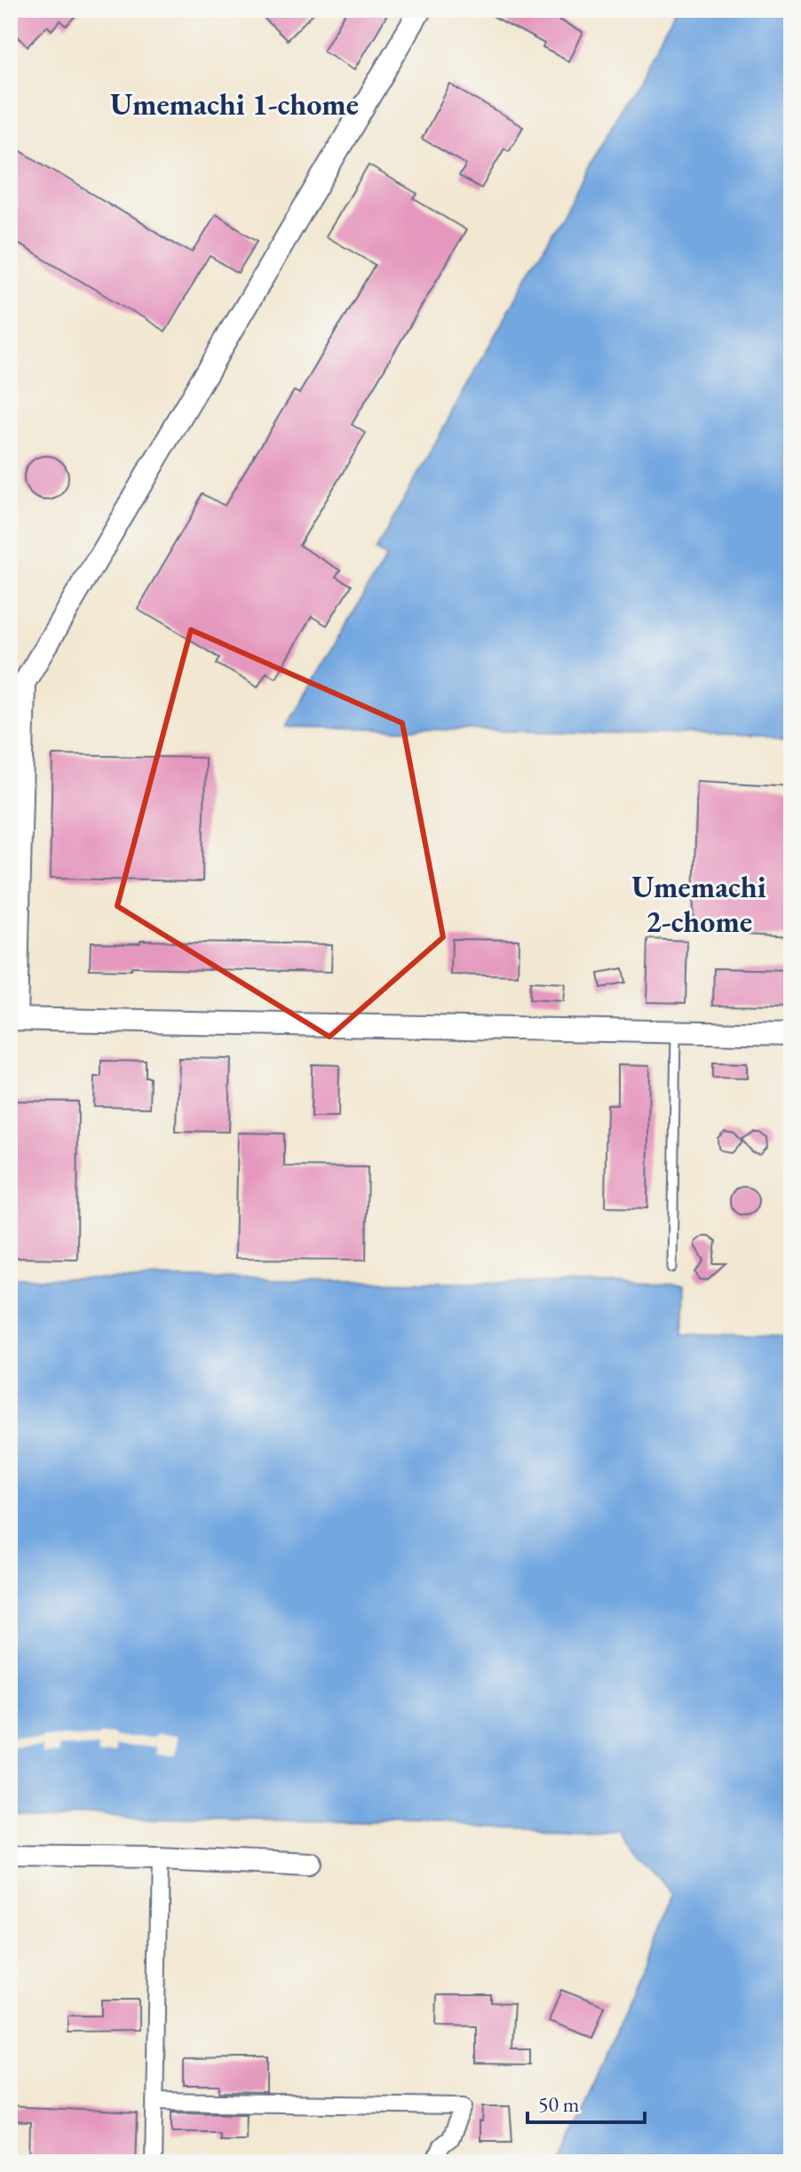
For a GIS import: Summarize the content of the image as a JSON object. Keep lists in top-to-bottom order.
{
  "districts": ["Umemachi 1-chome", "Umemachi 2-chome"],
  "scale_bar": "50 m"
}
